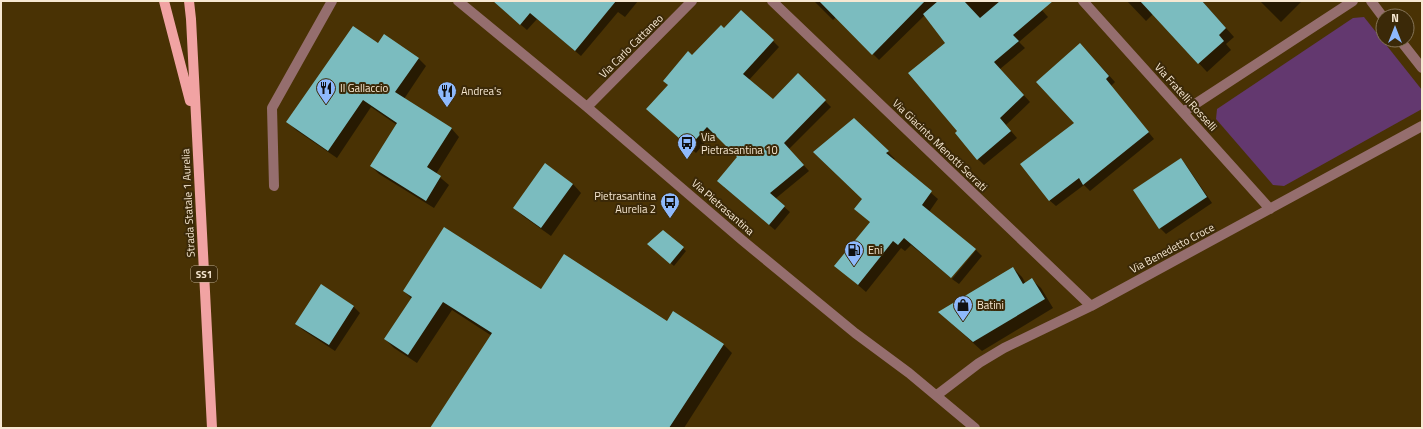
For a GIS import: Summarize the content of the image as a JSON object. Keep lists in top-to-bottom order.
{
  "streets": {
    "main road": ["Strada Statale 1 Aurelia", "SS1"],
    "street": [
      "Via Carlo Cattaneo",
      "Via Fratelli Rosselli",
      "Via Giacinto Menotti Serrati",
      "Via Pietrasantina",
      "Via Benedetto Croce"
    ]
  },
  "crossings": [
    ["Via Carlo Cattaneo", "Via Pietrasantina"],
    ["Via Fratelli Rosselli", "Via Benedetto Croce"],
    ["Via Giacinto Menotti Serrati", "Via Benedetto Croce"],
    ["Via Pietrasantina", "Via Benedetto Croce"]
  ],
  "places": {
    "restaurant": ["Il Gallaccio", "Andrea's"],
    "bus stop": ["Via Pietrasantina 10", "Pietrasantina Aurelia 2"],
    "fuel station": ["Eni"],
    "shop": ["Batini"]
  },
  "north": "top"
}
